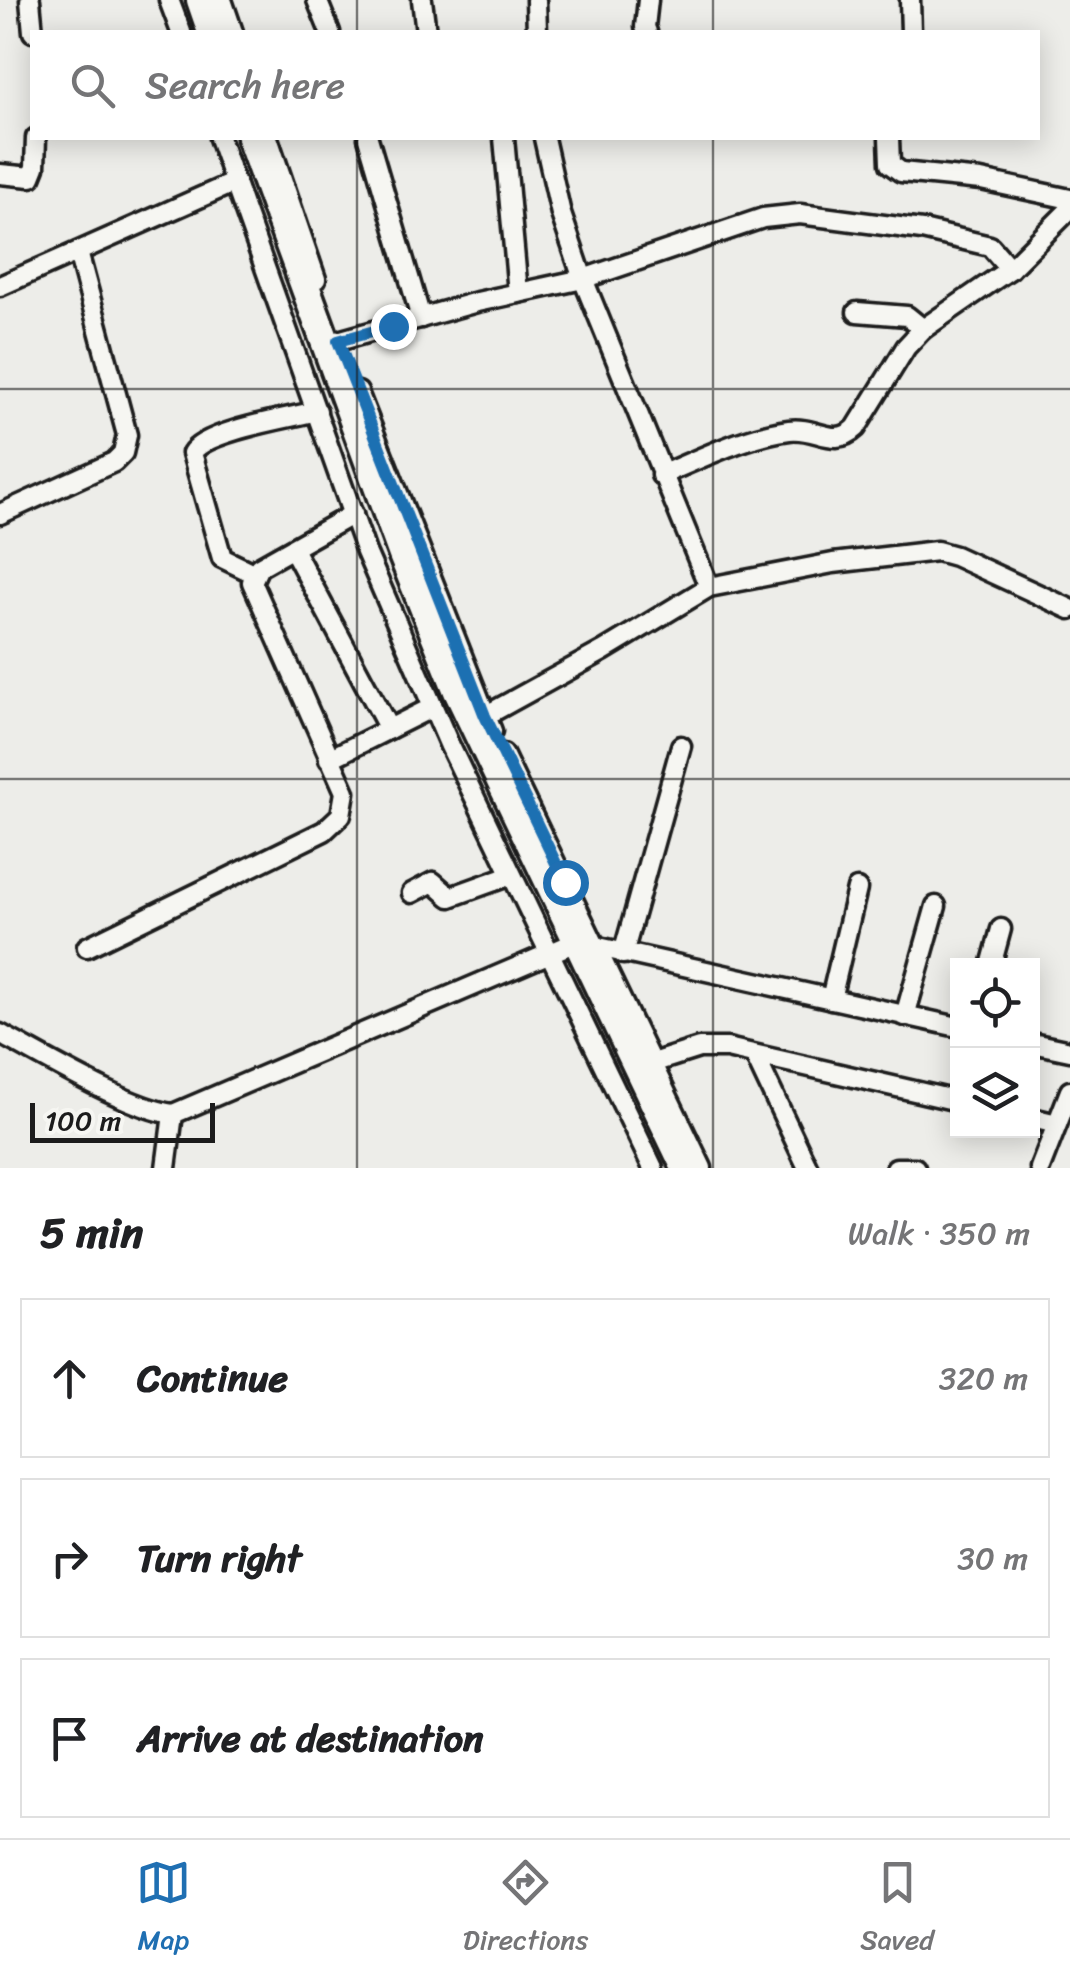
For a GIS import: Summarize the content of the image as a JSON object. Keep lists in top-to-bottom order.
{
  "scale_bar": "100 m",
  "page": {
    "search": "Search here",
    "scale": "100 m",
    "heading": ["5 min", "Walk · 350 m"],
    "list": [
      ["Continue", "320 m"],
      ["Turn right", "30 m"],
      "Arrive at destination"
    ],
    "nav": ["Map", "Directions", "Saved"]
  }
}
